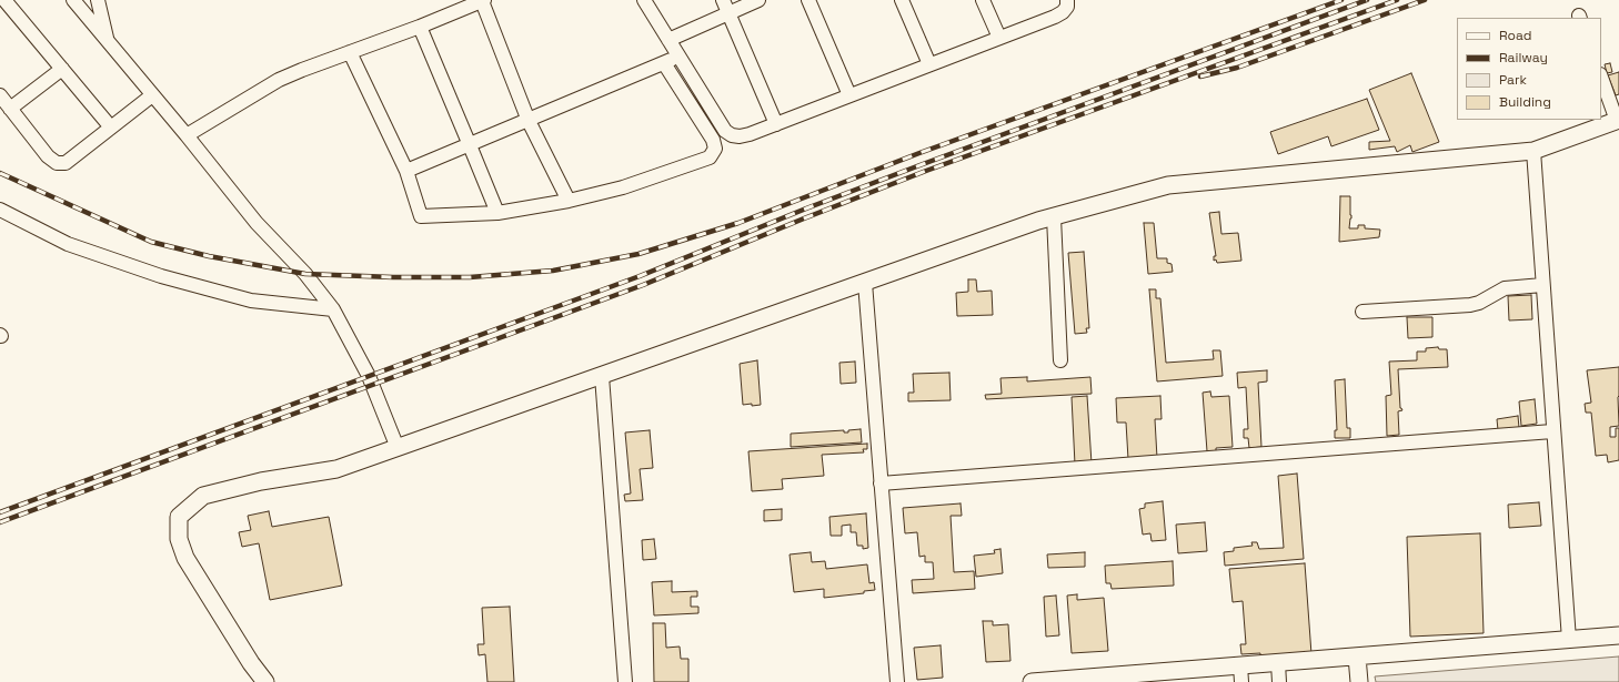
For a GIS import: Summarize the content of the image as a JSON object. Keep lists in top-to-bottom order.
{
  "legend": [
    "Road",
    "Railway",
    "Park",
    "Building"
  ]
}
